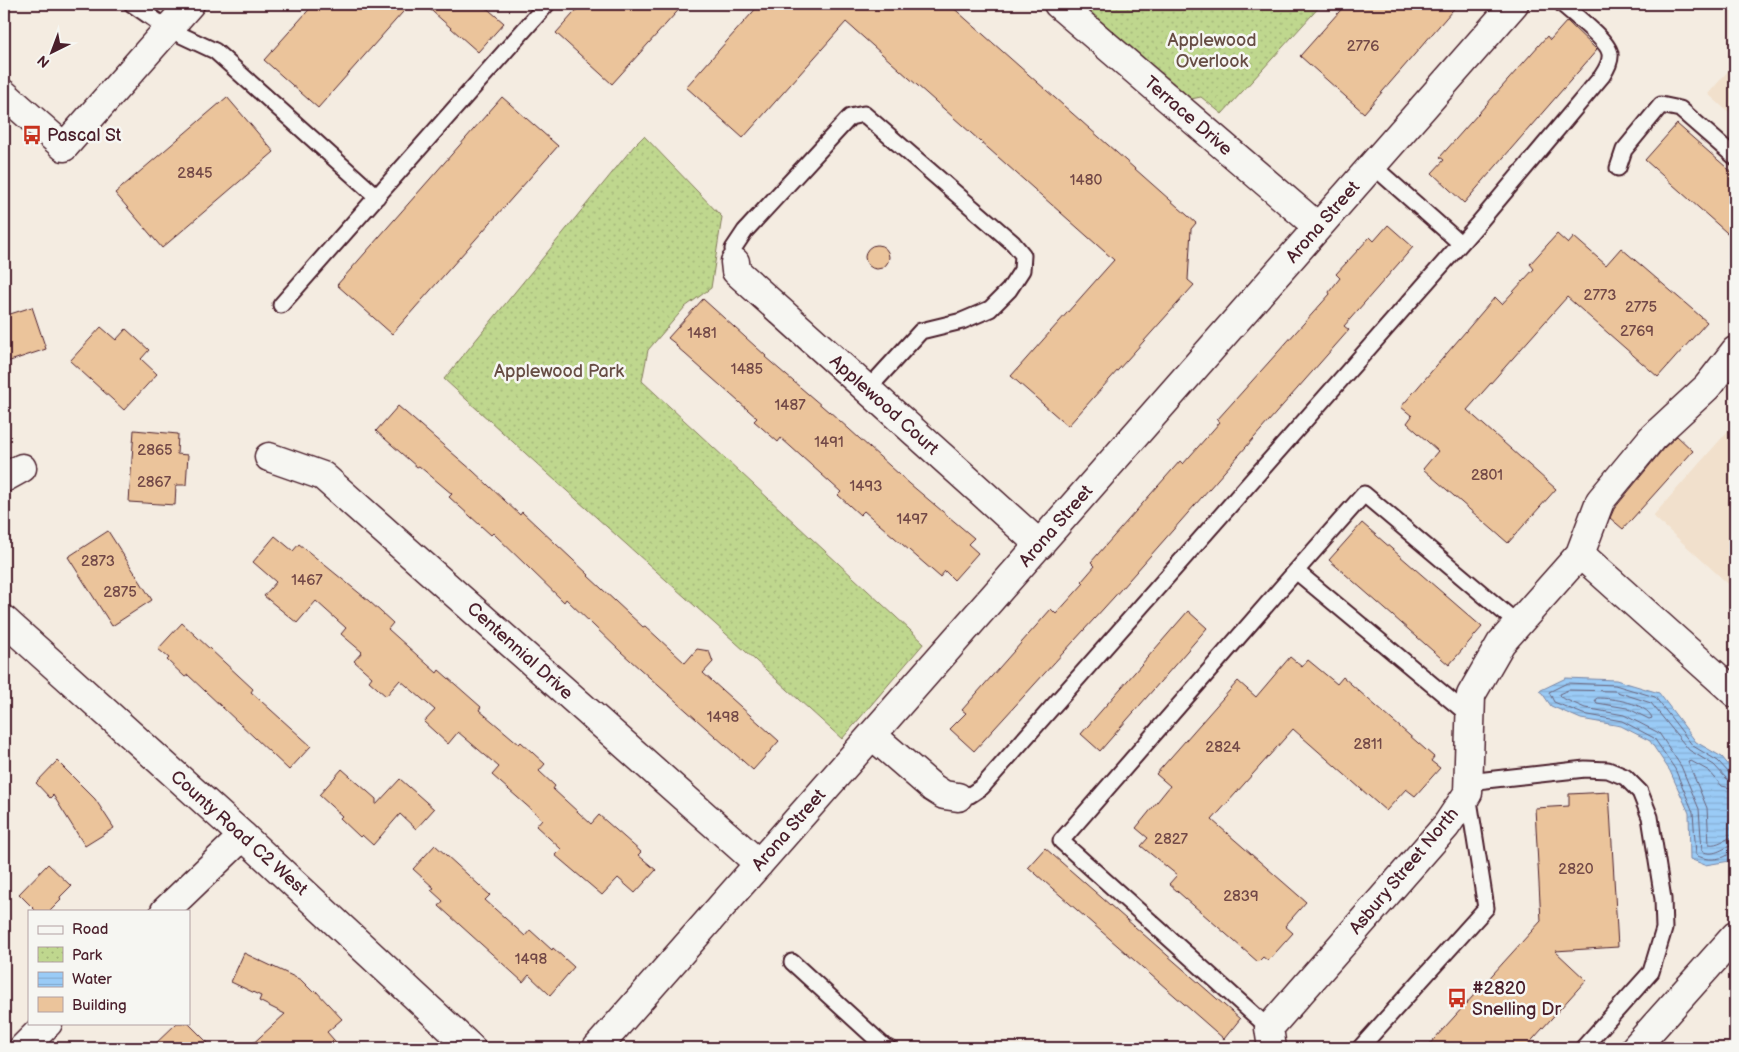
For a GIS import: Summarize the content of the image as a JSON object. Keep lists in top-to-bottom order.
{
  "streets": {
    "street": [
      "Terrace Drive",
      "Arona Street",
      "Applewood Court",
      "Centennial Drive",
      "County Road C2 West",
      "Asbury Street North"
    ]
  },
  "crossings": [
    ["Terrace Drive", "Arona Street"],
    ["Arona Street", "Applewood Court"],
    ["Arona Street", "Centennial Drive"]
  ],
  "parks": ["Applewood Overlook", "Applewood Park"],
  "places": {
    "bus stop": ["Pascal St", "#2820 Snelling Dr"]
  },
  "house_numbers": [
    "2776",
    "2845",
    "1480",
    "2773",
    "2775",
    "2769",
    "1481",
    "1485",
    "1487",
    "1491",
    "2865",
    "2801",
    "2867",
    "1493",
    "1497",
    "2873",
    "1467",
    "2875",
    "1498",
    "2811",
    "2824",
    "2827",
    "2820",
    "2839",
    "1498"
  ],
  "legend": [
    "Road",
    "Park",
    "Water",
    "Building"
  ],
  "north": "bottom left"
}
